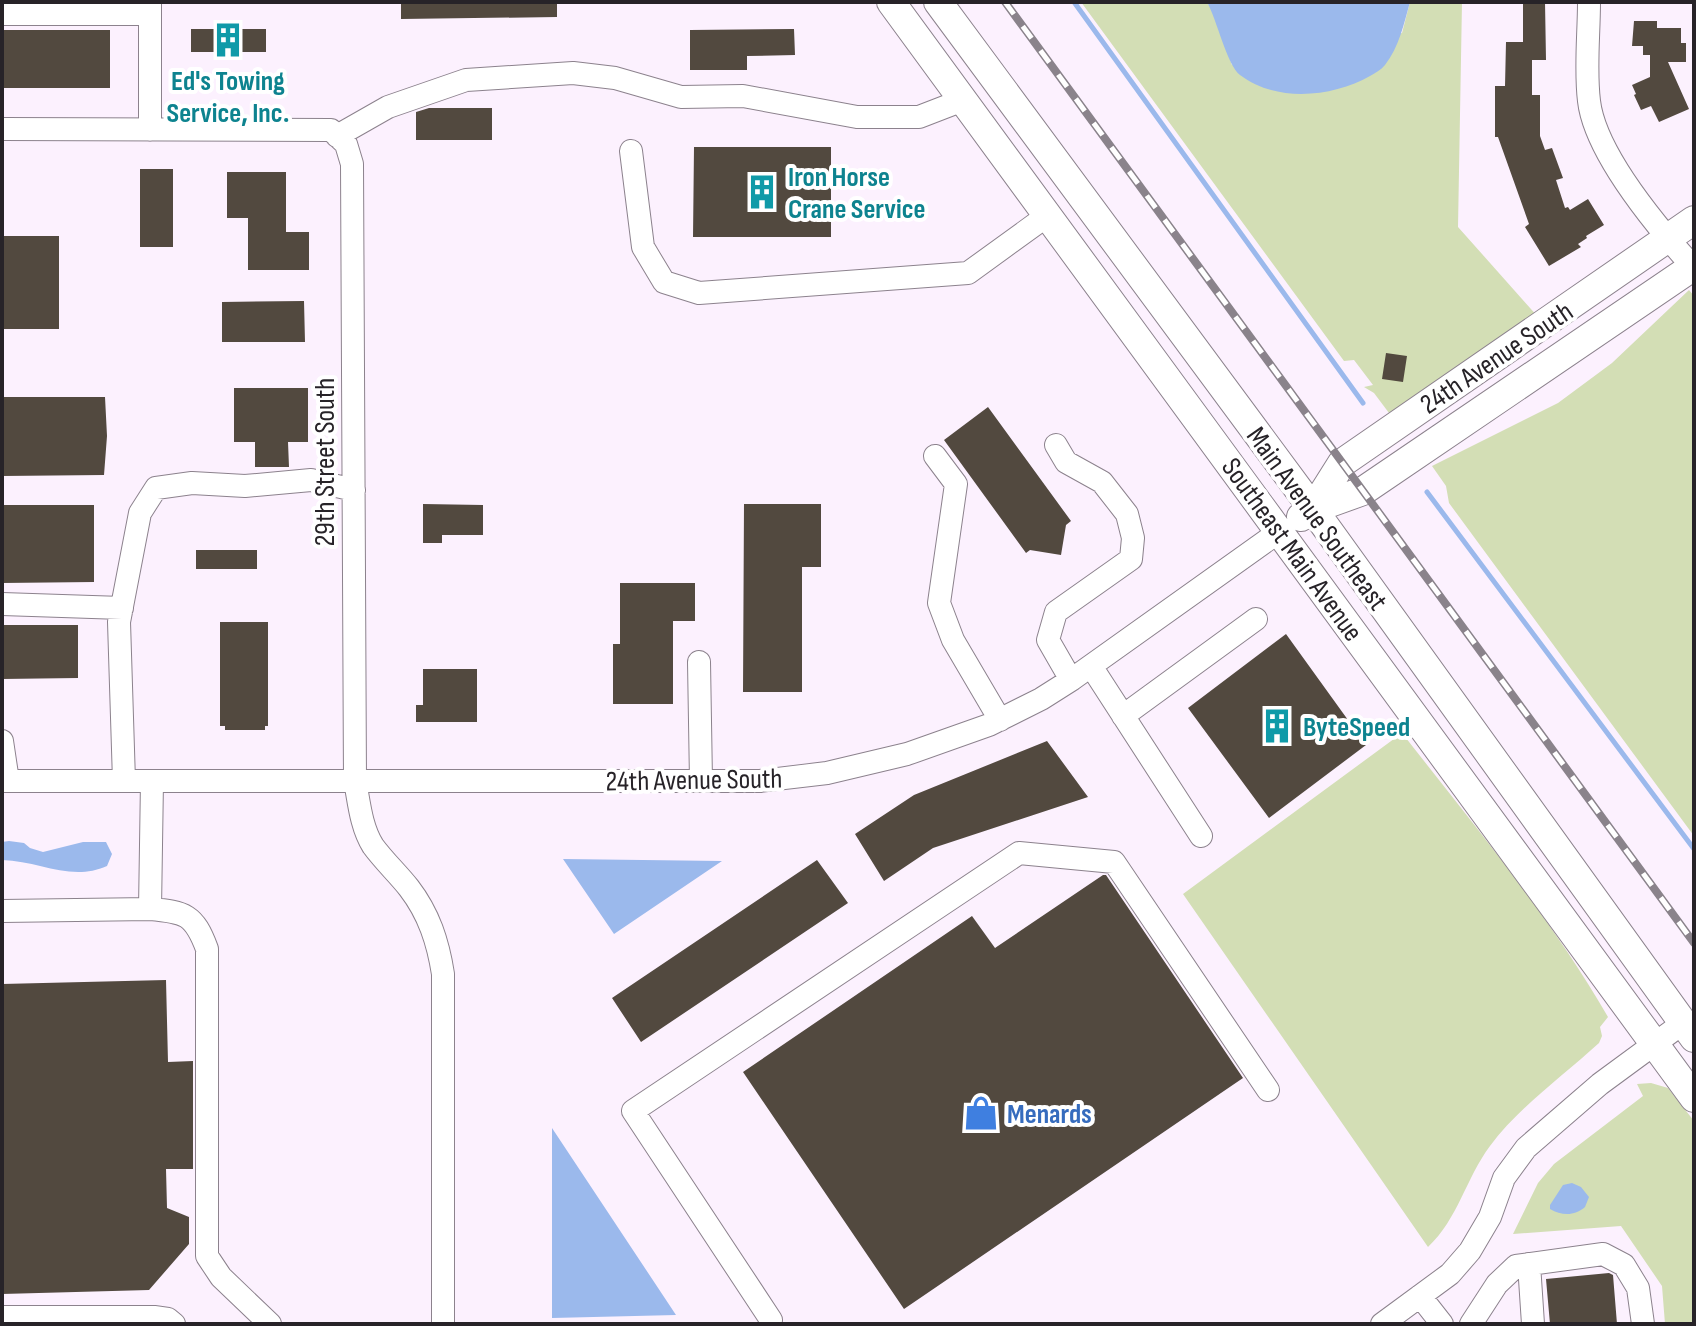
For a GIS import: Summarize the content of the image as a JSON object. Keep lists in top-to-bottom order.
{
  "streets": {
    "main road": ["24th Avenue South", "Main Avenue Southeast", "Southeast Main Avenue"],
    "street": ["29th Street South"]
  },
  "crossings": [
    ["24th Avenue South", "29th Street South"],
    ["24th Avenue South", "Main Avenue Southeast"],
    ["24th Avenue South", "Southeast Main Avenue"]
  ],
  "places": {
    "building": ["Ed's Towing Service, Inc.", "Iron Horse Crane Service", "ByteSpeed"],
    "shop": ["Menards"]
  }
}
